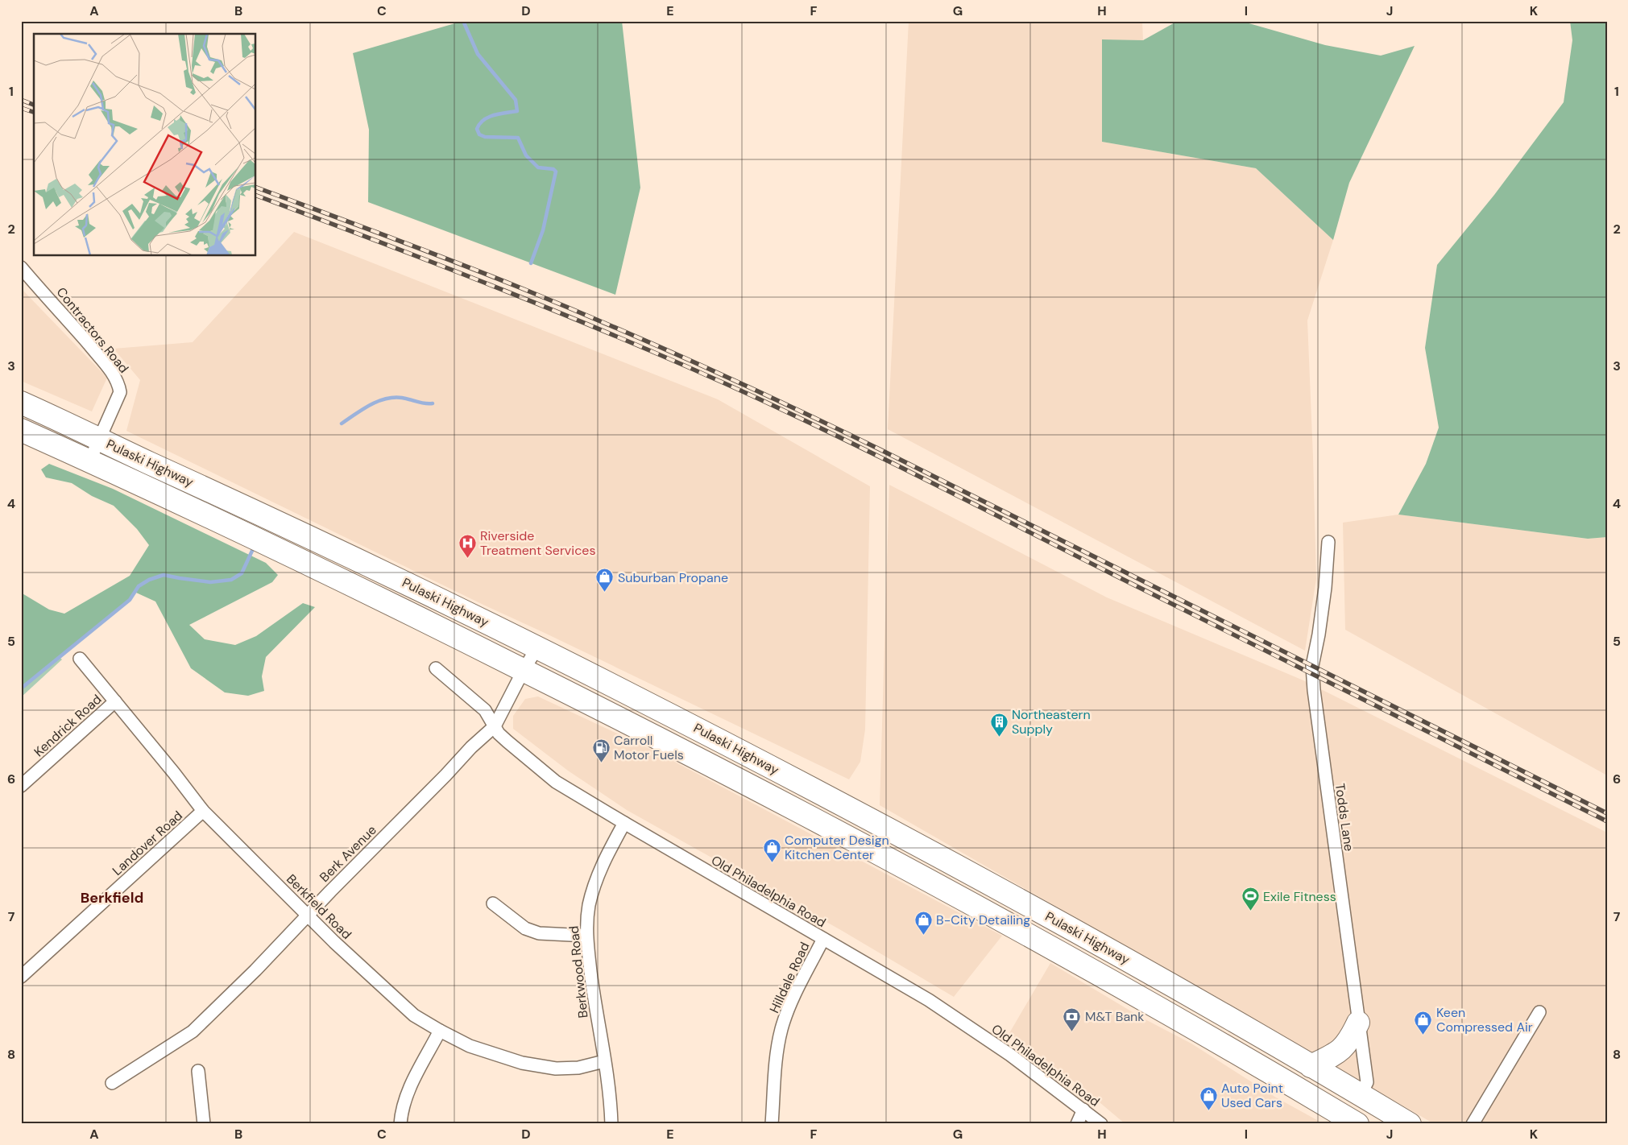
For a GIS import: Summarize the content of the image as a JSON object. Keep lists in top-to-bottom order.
{
  "streets": {
    "highway": ["Pulaski Highway"],
    "street": [
      "Contractors Road",
      "Kendrick Road",
      "Todds Lane",
      "Landover Road",
      "Berk Avenue",
      "Old Philadelphia Road",
      "Berkfield Road",
      "Berkwood Road",
      "Hilldale Road"
    ]
  },
  "crossings": [
    ["Contractors Road", "Pulaski Highway"],
    ["Pulaski Highway", "Todds Lane"],
    ["Pulaski Highway", "Berk Avenue"],
    ["Kendrick Road", "Berkfield Road"],
    ["Landover Road", "Berkfield Road"],
    ["Berk Avenue", "Old Philadelphia Road"],
    ["Berk Avenue", "Berkfield Road"],
    ["Old Philadelphia Road", "Berkwood Road"],
    ["Old Philadelphia Road", "Hilldale Road"],
    ["Berkfield Road", "Berkwood Road"]
  ],
  "districts": ["Berkfield"],
  "places": {
    "hospital": ["Riverside Treatment Services"],
    "shop": [
      "Suburban Propane",
      "Computer Design Kitchen Center",
      "B-City Detailing",
      "Keen Compressed Air",
      "Auto Point Used Cars"
    ],
    "building": ["Northeastern Supply"],
    "fuel station": ["Carroll Motor Fuels"],
    "sports": ["Exile Fitness"],
    "bank": ["M&T Bank"]
  },
  "grid": {
    "columns": [
      "A",
      "B",
      "C",
      "D",
      "E",
      "F",
      "G",
      "H",
      "I",
      "J",
      "K"
    ],
    "rows": [
      "1",
      "2",
      "3",
      "4",
      "5",
      "6",
      "7",
      "8"
    ]
  }
}
